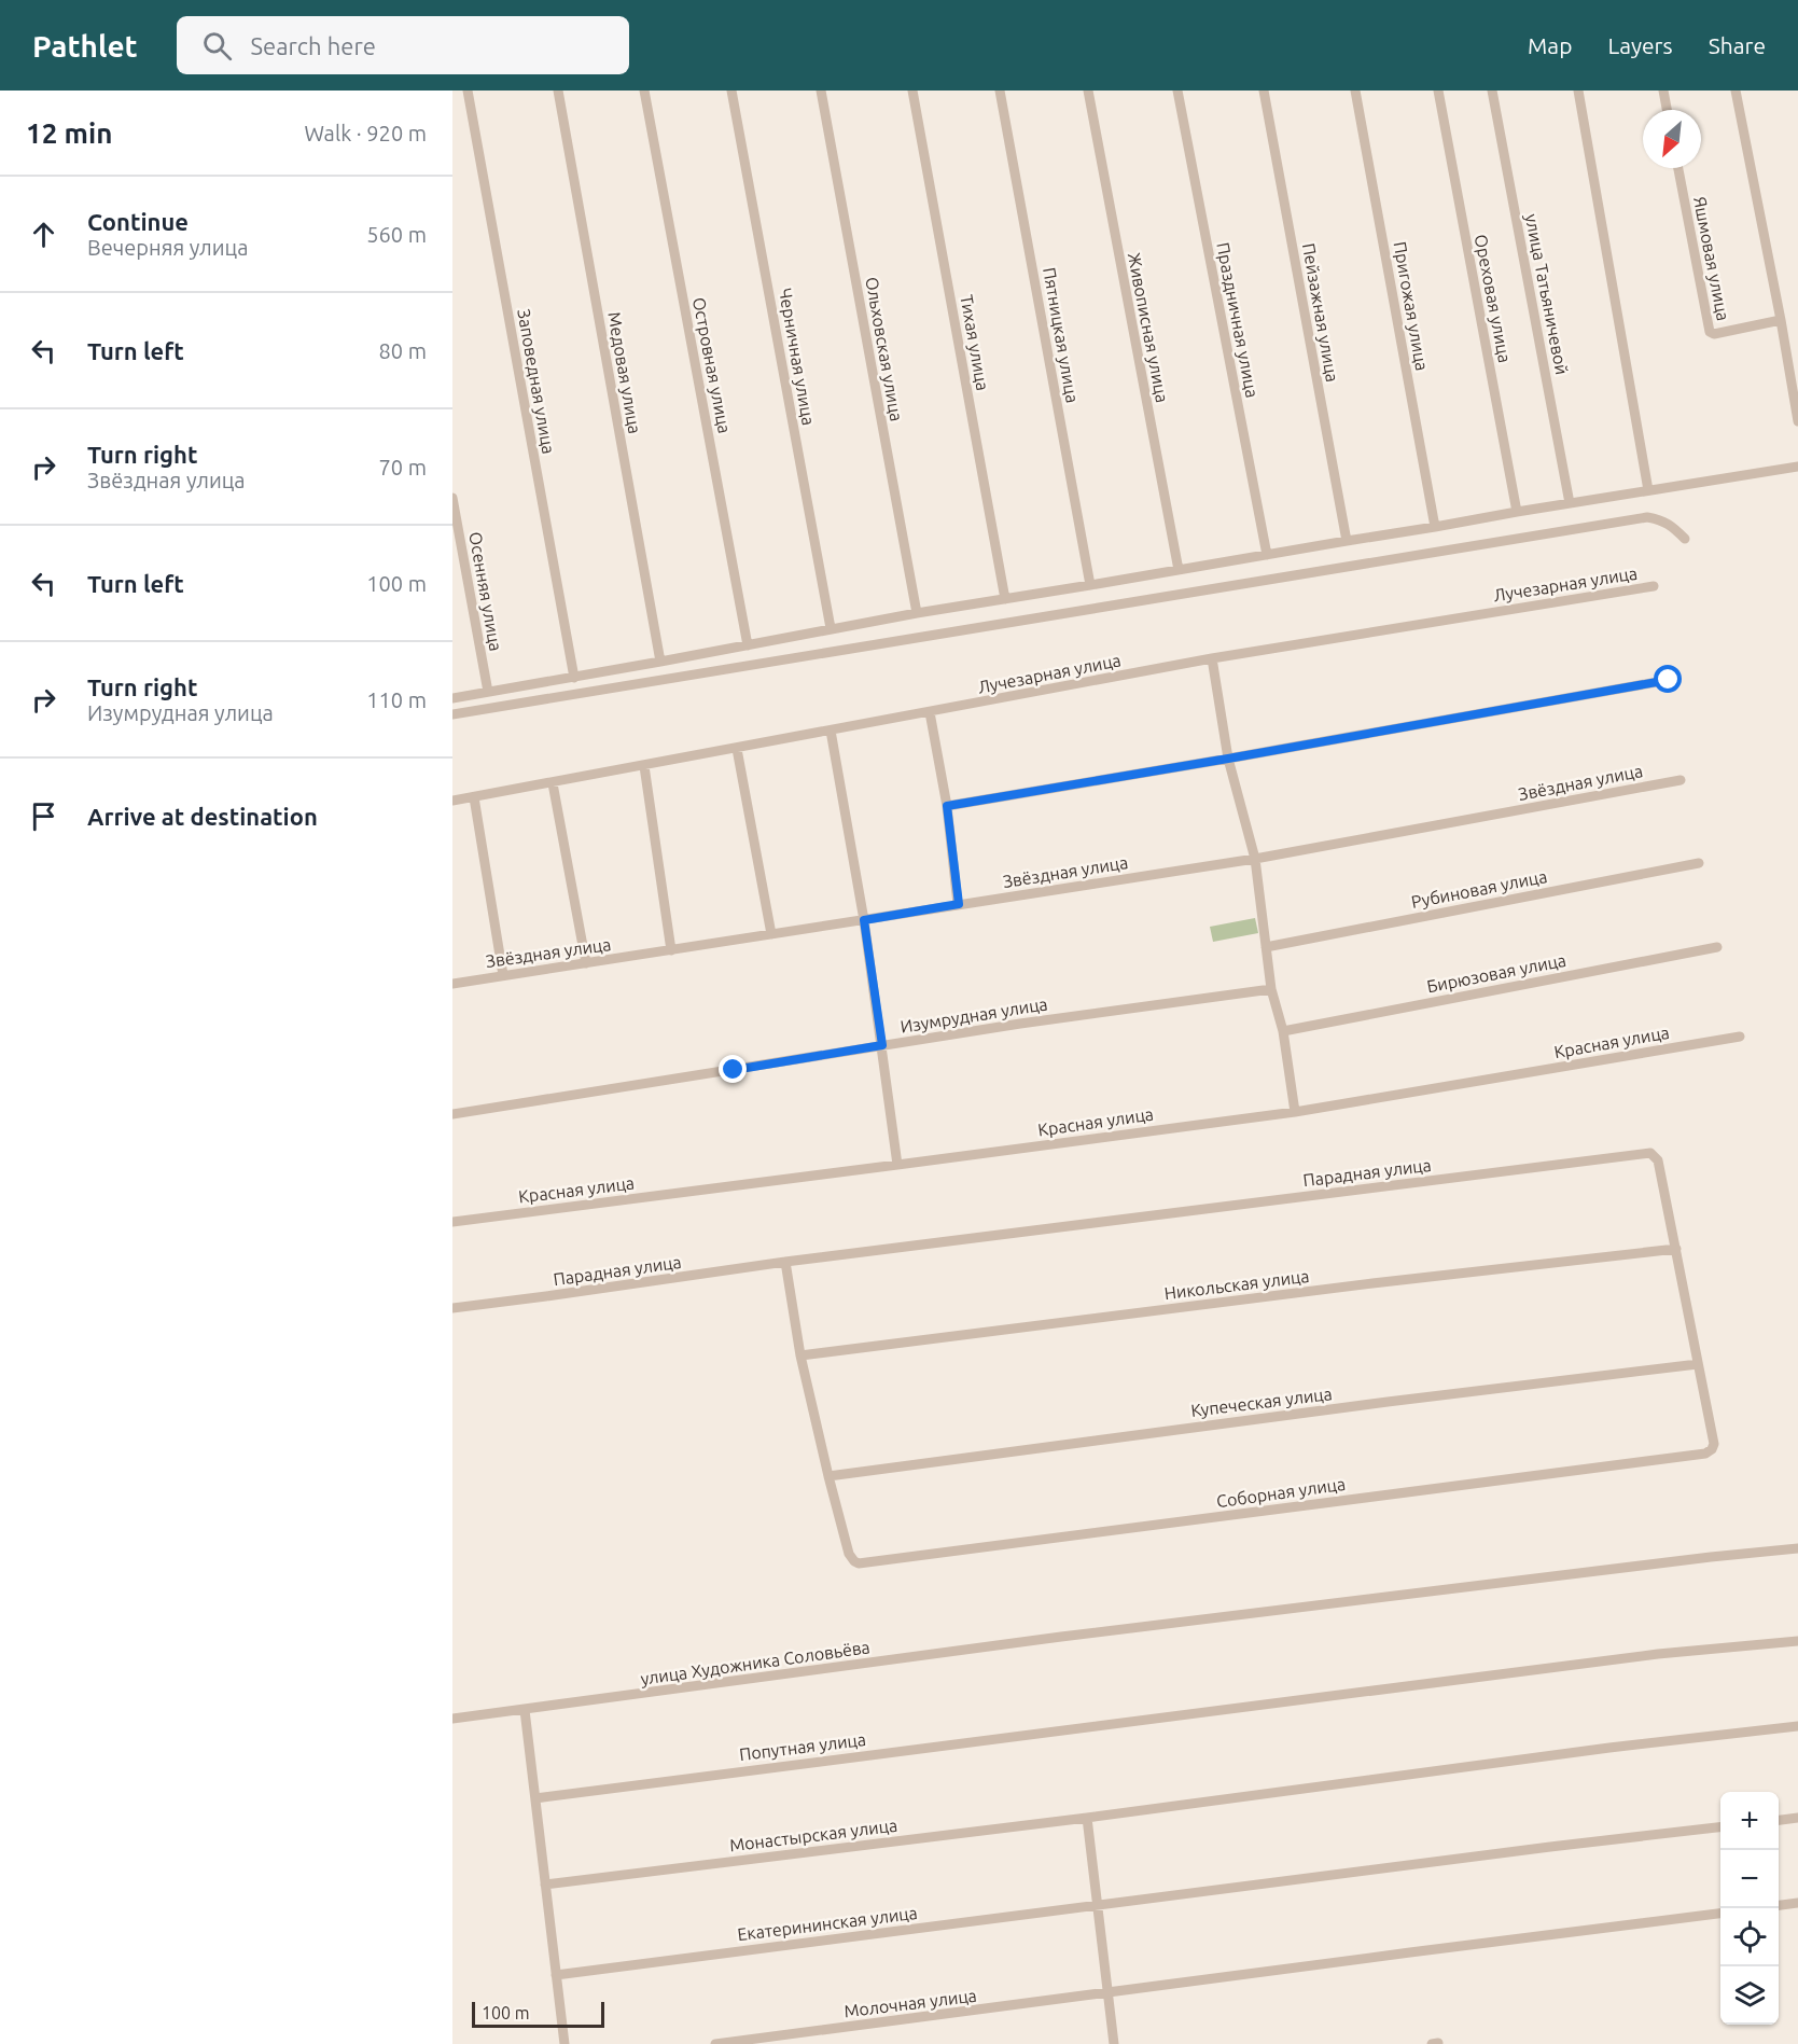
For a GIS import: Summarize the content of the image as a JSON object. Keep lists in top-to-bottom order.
{
  "streets": {
    "street": [
      "Яшмовая улица",
      "улица Татьяничевой",
      "Ореховая улица",
      "Пригожая улица",
      "Пейзажная улица",
      "Праздничная улица",
      "Живописная улица",
      "Пятницкая улица",
      "Тихая улица",
      "Ольховская улица",
      "Черничная улица",
      "Островная улица",
      "Медовая улица",
      "Заповедная улица",
      "Лучезарная улица",
      "Осенняя улица",
      "Звёздная улица",
      "Рубиновая улица",
      "Бирюзовая улица",
      "Изумрудная улица",
      "Красная улица",
      "Парадная улица",
      "Никольская улица",
      "Купеческая улица",
      "Соборная улица",
      "улица Художника Соловьёва",
      "Попутная улица",
      "Монастырская улица",
      "Екатерининская улица",
      "Молочная улица"
    ]
  },
  "crossings": [
    ["Парадная улица", "Никольская улица"],
    ["Парадная улица", "Купеческая улица"],
    ["Парадная улица", "Соборная улица"],
    ["Купеческая улица", "Соборная улица"]
  ],
  "scale_bar": "100 m",
  "north": "bottom left",
  "page": {
    "header": "Pathlet",
    "search": "Search here",
    "nav": ["Map", "Layers", "Share"],
    "heading": ["12 min", "Walk · 920 m"],
    "list": [
      ["Continue", "Вечерняя улица", "560 m"],
      ["Turn left", "80 m"],
      ["Turn right", "Звёздная улица", "70 m"],
      ["Turn left", "100 m"],
      ["Turn right", "Изумрудная улица", "110 m"],
      "Arrive at destination"
    ],
    "map_buttons": ["+", "−"],
    "scale": "100 m"
  }
}
